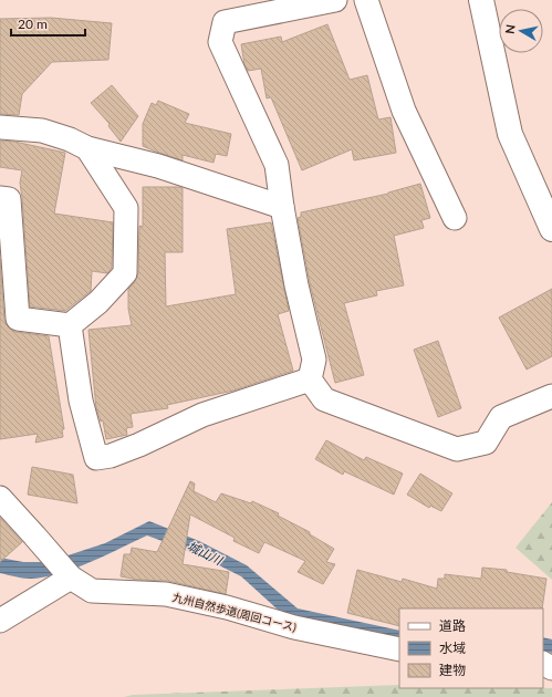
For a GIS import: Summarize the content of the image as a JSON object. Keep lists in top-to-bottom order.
{
  "streets": {
    "street": ["九州自然歩道(周回コース)"]
  },
  "water": ["城山川"],
  "legend": ["道路", "水域", "建物"],
  "scale_bar": "20 m",
  "north": "left"
}
